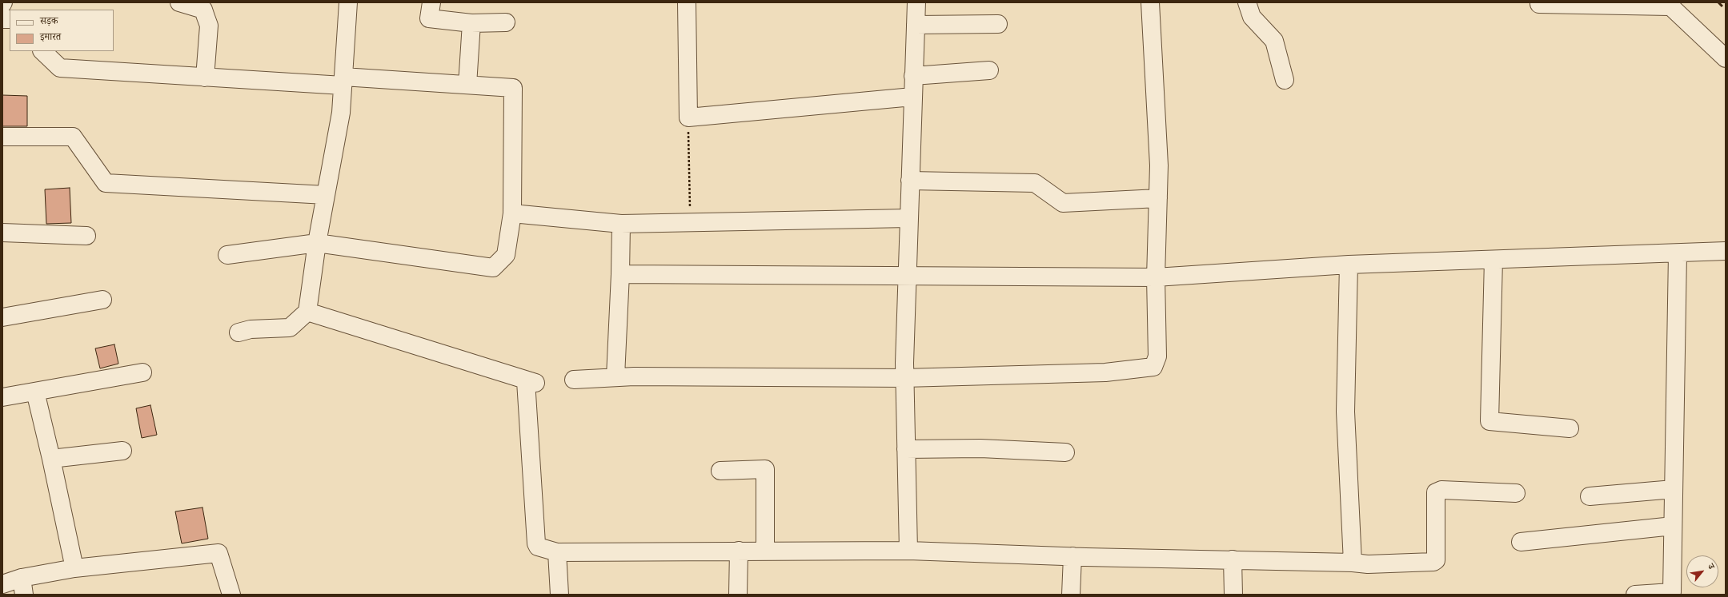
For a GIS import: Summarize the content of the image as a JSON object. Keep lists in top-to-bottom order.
{
  "legend": ["सड़क", "इमारत"],
  "north": "top right"
}
